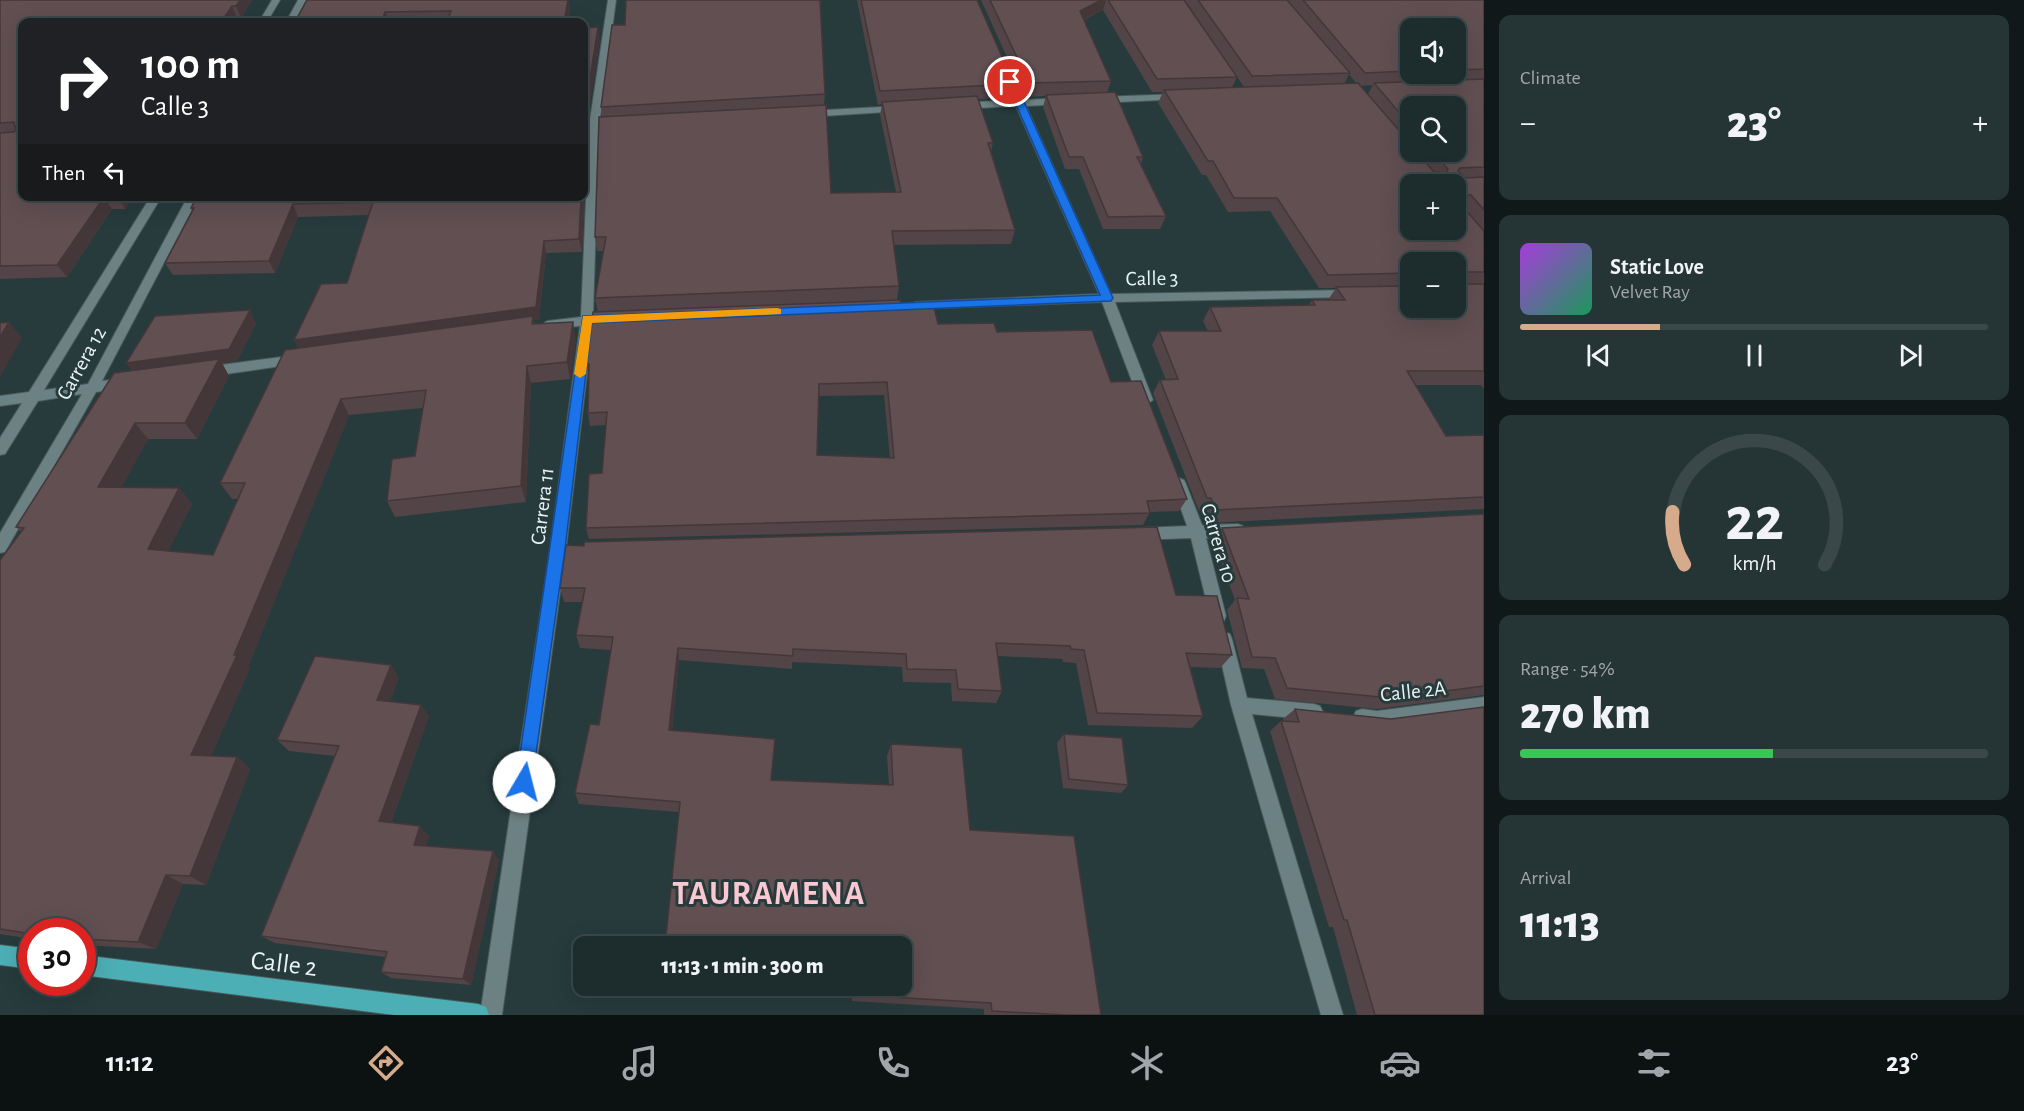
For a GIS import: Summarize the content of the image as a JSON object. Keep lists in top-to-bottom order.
{
  "streets": {
    "main road": ["Calle 2"],
    "street": [
      "Calle 3",
      "Carrera 12",
      "Carrera 11",
      "Carrera 10",
      "Calle 2A"
    ]
  },
  "crossings": [
    ["Carrera 10", "Calle 2A"]
  ],
  "districts": ["TAURAMENA"],
  "page": {
    "tile": [
      "Climate",
      ["Range · 54%", "270 km"],
      ["Arrival", "11:13"]
    ],
    "map_buttons": ["+", "−"],
    "turn": ["100 m", "Calle 3"],
    "heat": ["−", "23°", "+"],
    "then": "Then",
    "song": ["Static Love", "Velvet Ray"],
    "limit": "30",
    "trip": "11:13 · 1 min · 300 m",
    "tabs": ["11:12", "23°"],
    "gauge": ["22", "km/h"]
  }
}
